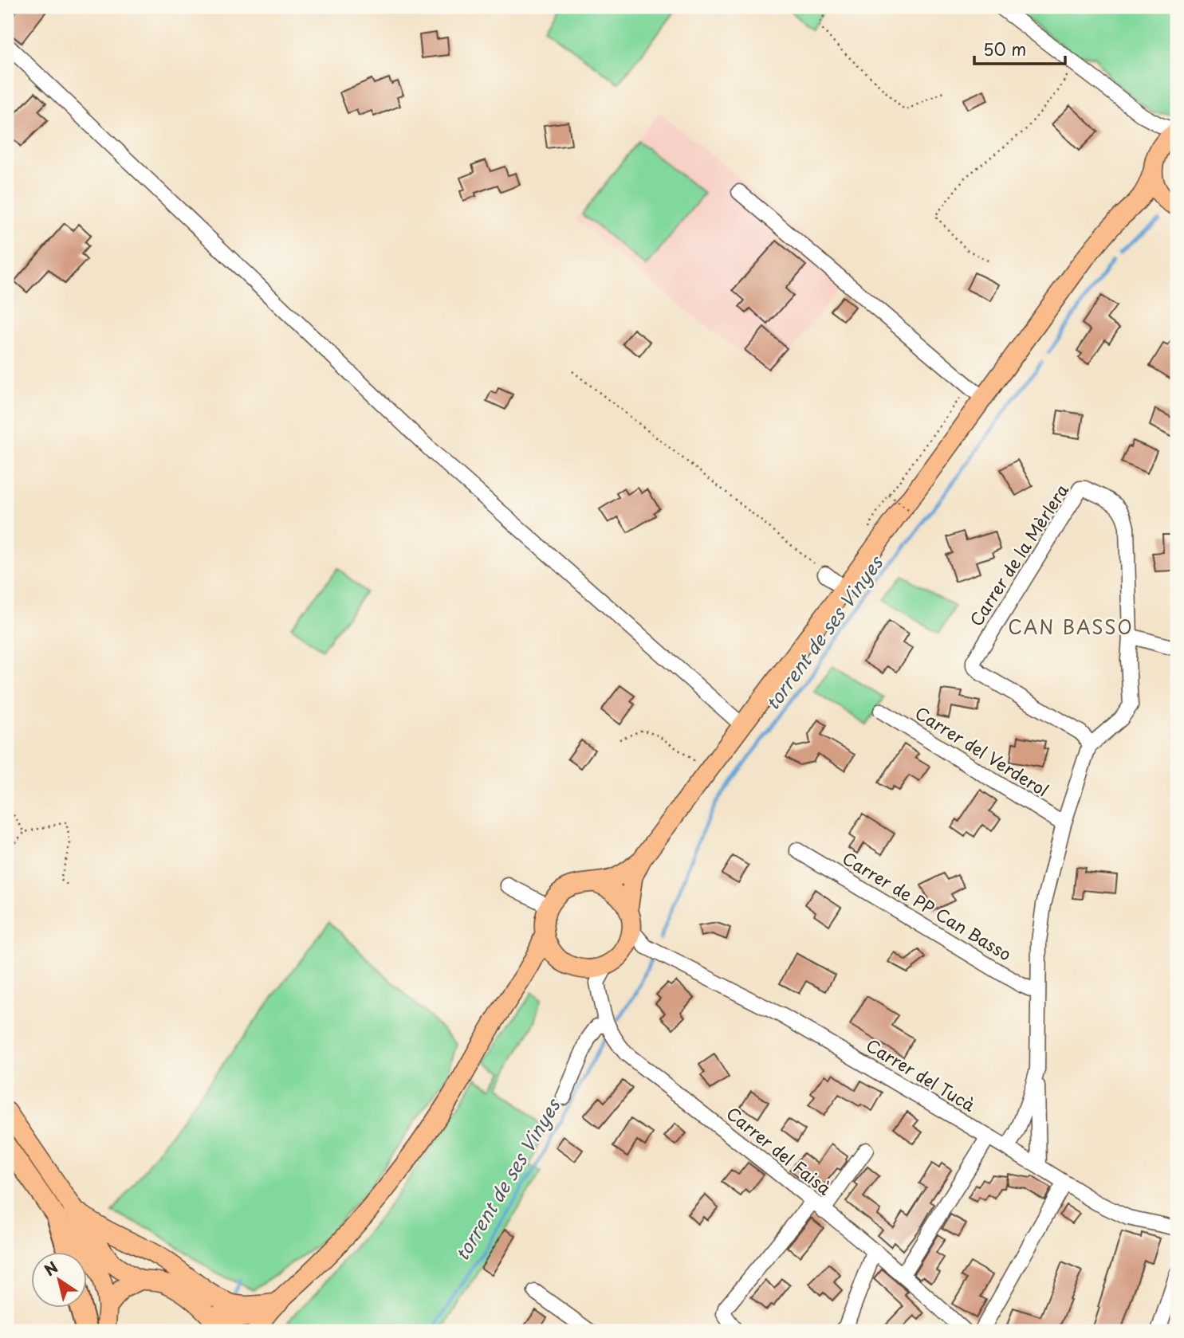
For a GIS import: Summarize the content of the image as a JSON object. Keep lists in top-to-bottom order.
{
  "streets": {
    "street": [
      "Carrer de la Mèrlera",
      "Carrer del Verderol",
      "Carrer de PP Can Basso",
      "Carrer del Tucà",
      "Carrer del Faisà"
    ]
  },
  "districts": ["CAN BASSO"],
  "water": ["torrent de ses Vinyes"],
  "scale_bar": "50 m",
  "north": "top left"
}
